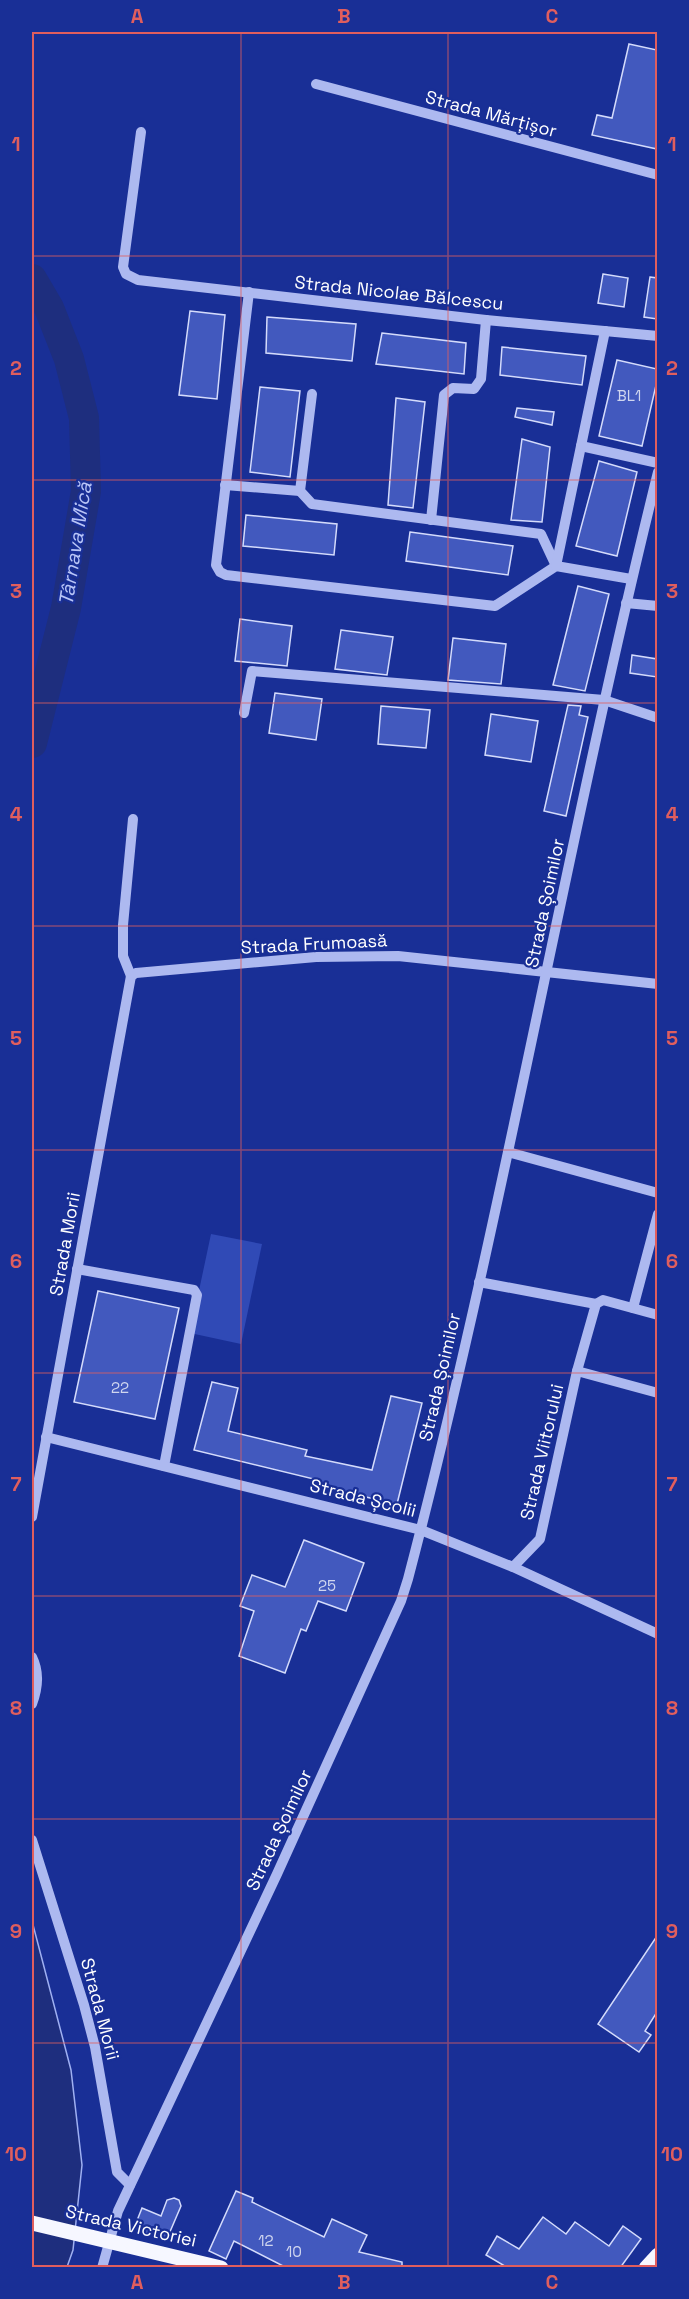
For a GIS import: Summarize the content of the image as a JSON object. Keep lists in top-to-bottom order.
{
  "streets": {
    "main road": ["Strada Victoriei"],
    "street": [
      "Strada Mărțișor",
      "Strada Nicolae Bălcescu",
      "Strada Șoimilor",
      "Strada Frumoasă",
      "Strada Morii",
      "Strada Viitorului",
      "Strada Școlii"
    ]
  },
  "crossings": [
    ["Strada Șoimilor", "Strada Frumoasă"],
    ["Strada Șoimilor", "Strada Morii"],
    ["Strada Șoimilor", "Strada Școlii"],
    ["Strada Șoimilor", "Strada Victoriei"],
    ["Strada Frumoasă", "Strada Morii"],
    ["Strada Morii", "Strada Școlii"],
    ["Strada Viitorului", "Strada Școlii"]
  ],
  "water": ["Târnava Mică"],
  "house_numbers": [
    "BL1",
    "22",
    "25",
    "12",
    "10"
  ],
  "grid": {
    "columns": ["A", "B", "C"],
    "rows": [
      "1",
      "2",
      "3",
      "4",
      "5",
      "6",
      "7",
      "8",
      "9",
      "10"
    ]
  }
}
